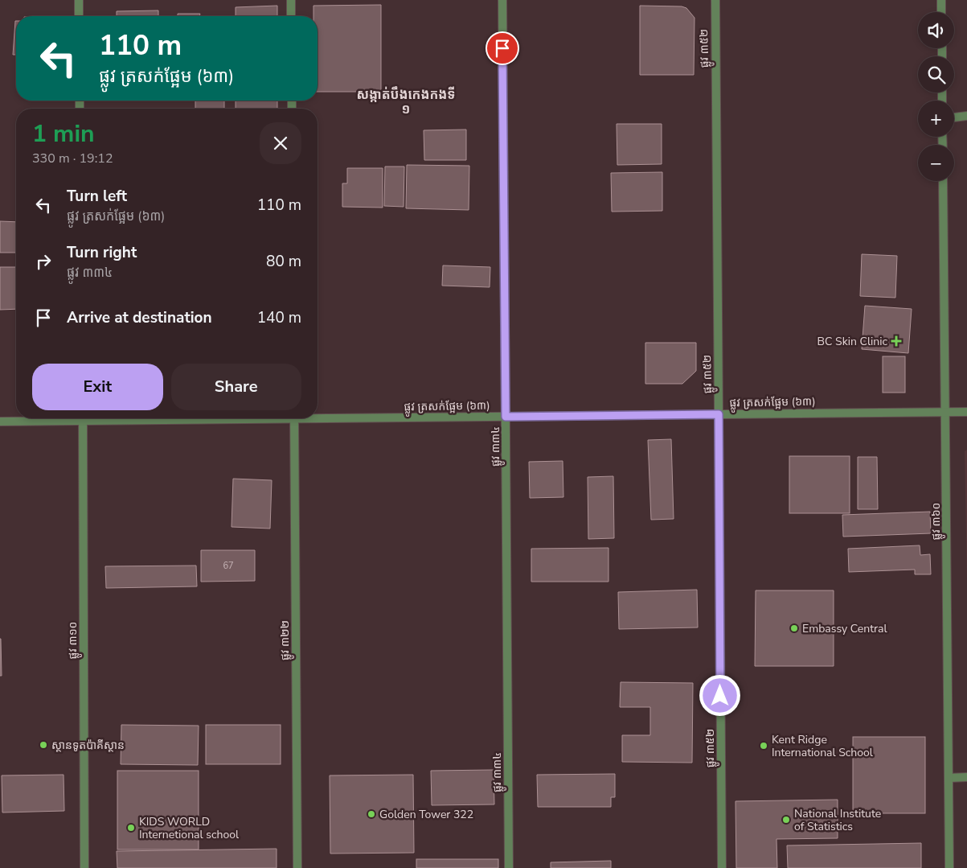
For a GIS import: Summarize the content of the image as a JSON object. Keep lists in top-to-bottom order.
{
  "streets": {
    "street": [
      "ផ្លូវ ៣៥២",
      "ផ្លូវ ត្រសក់ផ្អែម (៦៣)",
      "ផ្លូវ ៣៣៤",
      "ផ្លូវ ៣៦០",
      "ផ្លូវ ៣១០",
      "ផ្លូវ ៣២២"
    ]
  },
  "crossings": [
    ["ផ្លូវ ៣៥២", "ផ្លូវ ត្រសក់ផ្អែម (៦៣)"],
    ["ផ្លូវ ត្រសក់ផ្អែម (៦៣)", "ផ្លូវ ៣៣៤"],
    ["ផ្លូវ ត្រសក់ផ្អែម (៦៣)", "ផ្លូវ ៣៦០"]
  ],
  "districts": ["សង្កាត់បឹងកេងកងទី ១"],
  "places": {
    "health": ["BC Skin Clinic"],
    "other": [
      "Embassy Central",
      "ស្ថានទូតប៉ាគីស្ថាន",
      "Kent Ridge International School",
      "Golden Tower 322",
      "National Institute of Statistics",
      "KIDS WORLD Internetional school"
    ]
  },
  "house_numbers": ["67"],
  "page": {
    "map_buttons": ["+", "−"],
    "turn": ["110 m", "ផ្លូវ ត្រសក់ផ្អែម (៦៣)"],
    "heading": ["1 min", "330 m · 19:12"],
    "list": [
      {
        "name": "Turn left",
        "note": "ផ្លូវ ត្រសក់ផ្អែម (៦៣)",
        "value": "110 m"
      },
      {
        "name": "Turn right",
        "note": "ផ្លូវ ៣៣៤",
        "value": "80 m"
      },
      {
        "name": "Arrive at destination",
        "value": "140 m"
      }
    ],
    "buttons": ["Exit", "Share"]
  }
}
